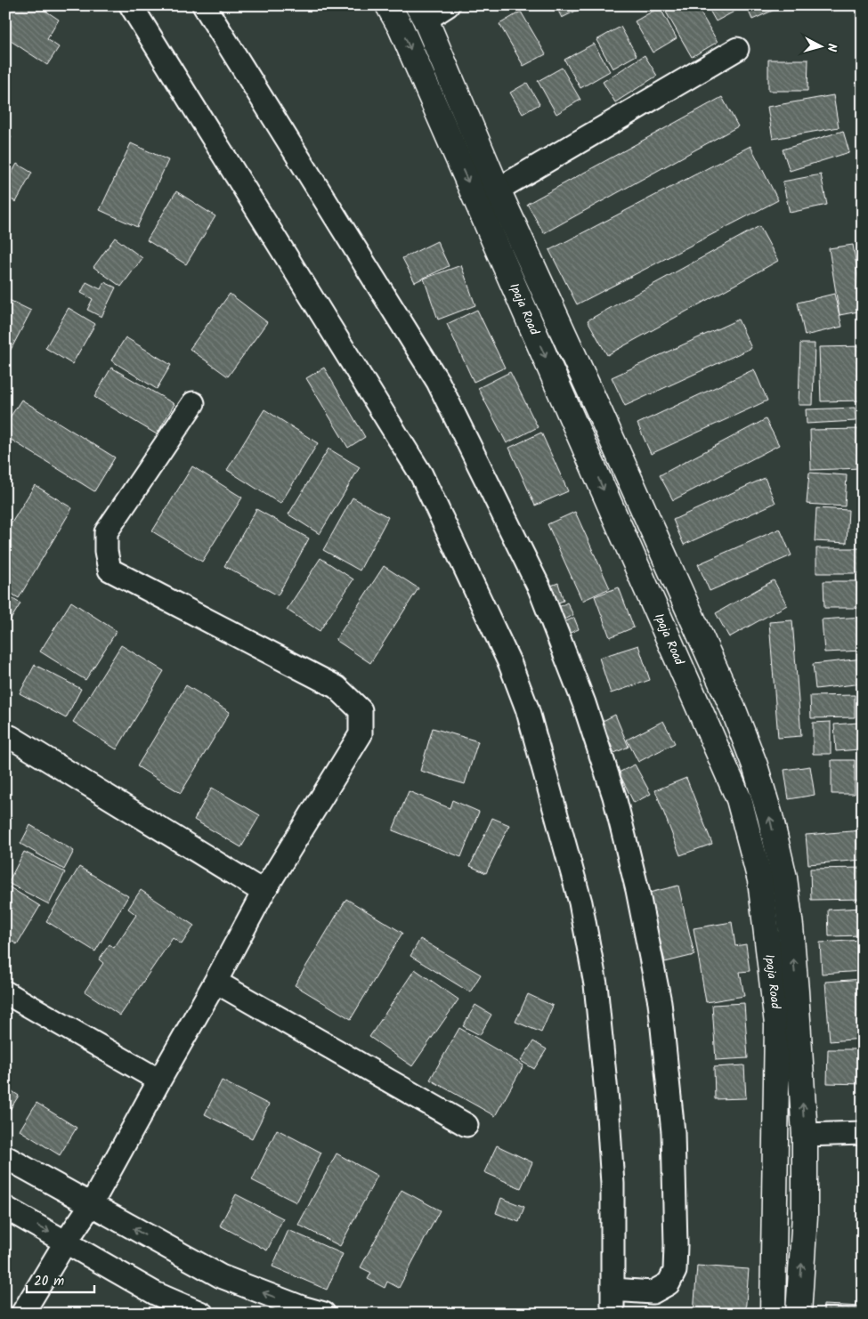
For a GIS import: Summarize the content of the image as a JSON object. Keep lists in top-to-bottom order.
{
  "streets": {
    "main road": ["Ipaja Road"]
  },
  "scale_bar": "20 m",
  "north": "right"
}
